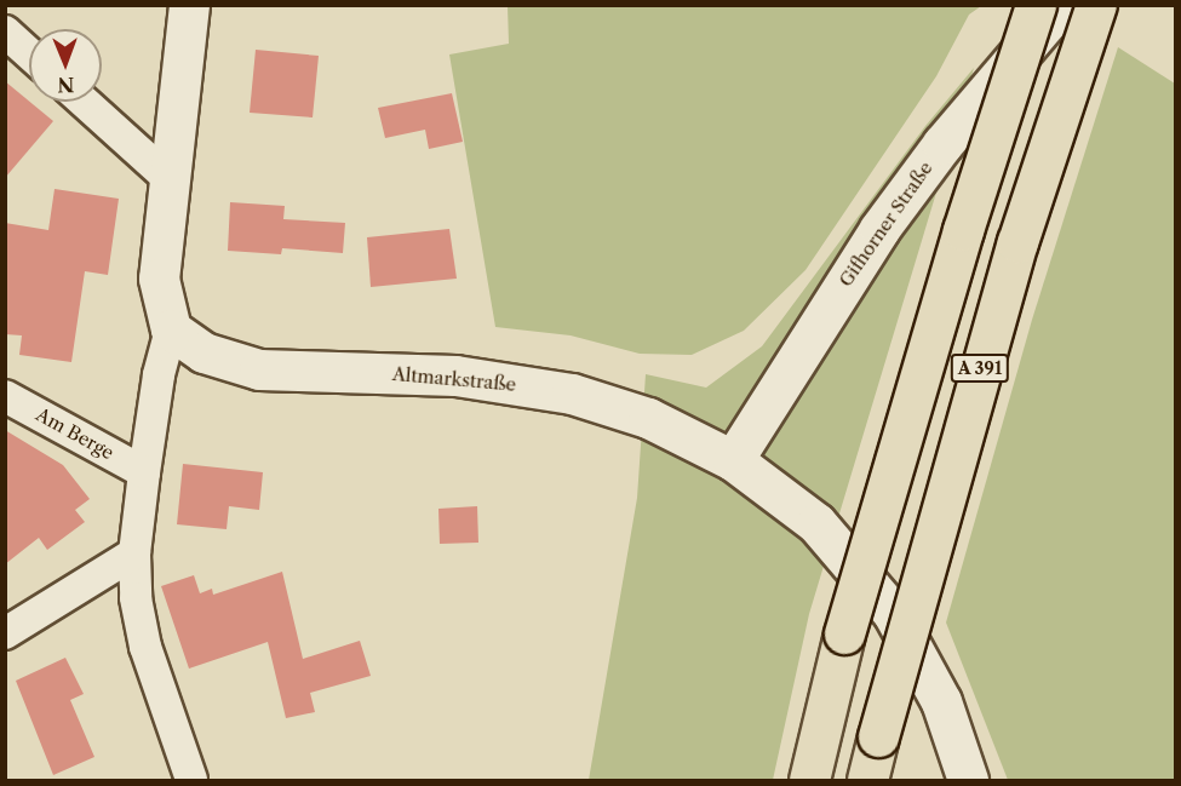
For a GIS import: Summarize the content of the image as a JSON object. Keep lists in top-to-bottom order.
{
  "streets": {
    "highway": ["A 391"],
    "main road": ["Gifhorner Straße", "Altmarkstraße"],
    "street": ["Am Berge"]
  },
  "crossings": [
    ["Gifhorner Straße", "Altmarkstraße"]
  ],
  "north": "bottom"
}
